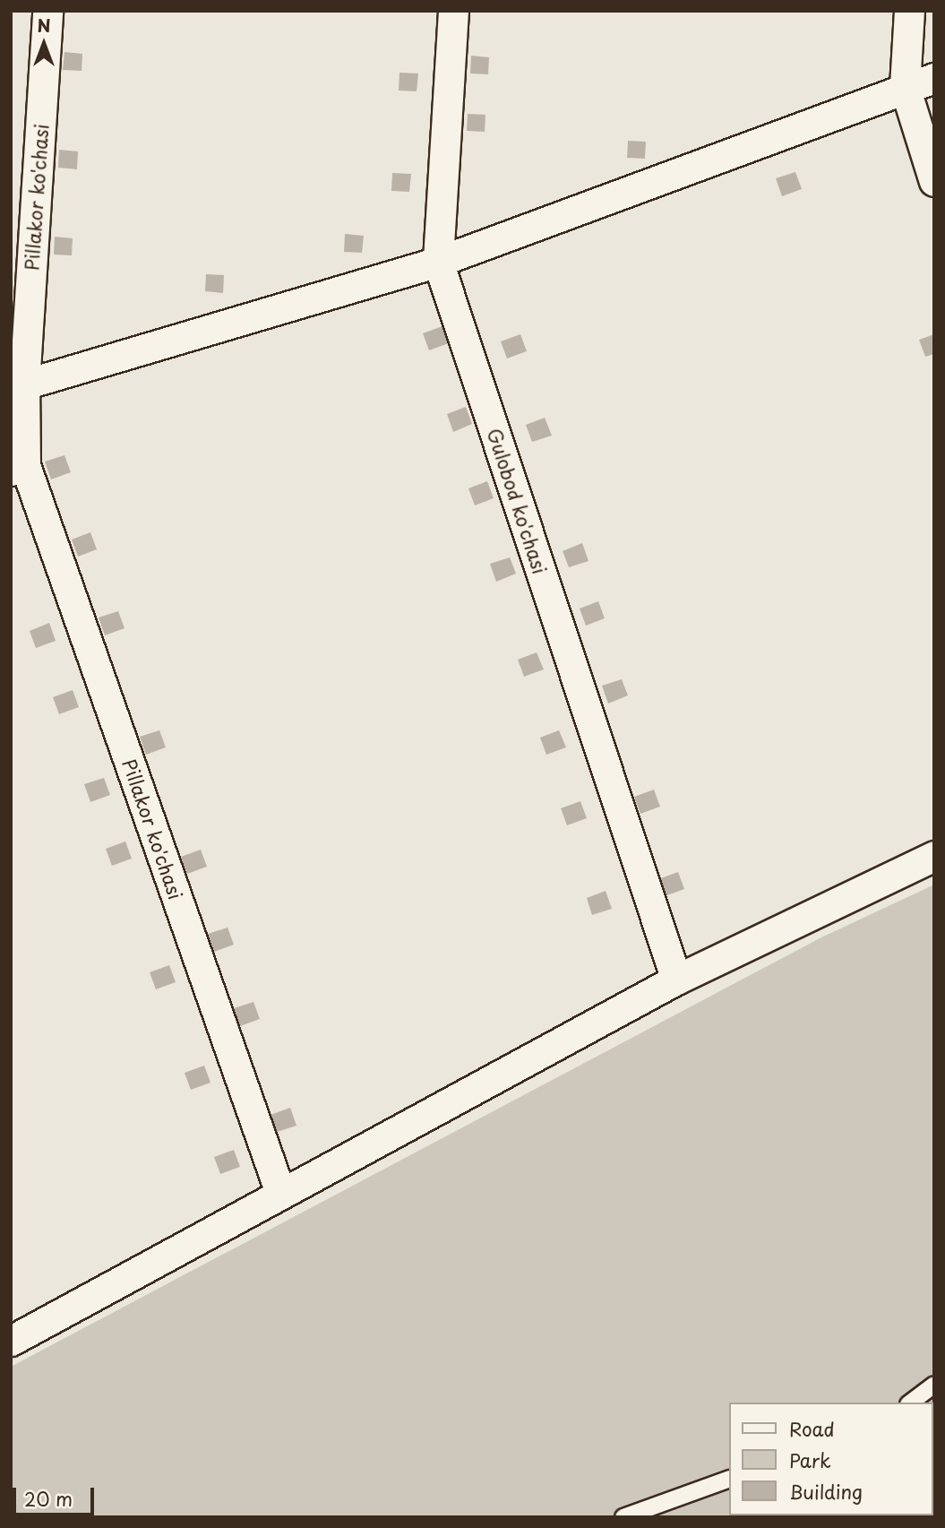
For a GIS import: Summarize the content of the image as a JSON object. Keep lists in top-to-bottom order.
{
  "streets": {
    "street": ["Pillakor ko'chasi", "Gulobod ko'chasi"]
  },
  "legend": ["Road", "Park", "Building"],
  "scale_bar": "20 m",
  "north": "top"
}
